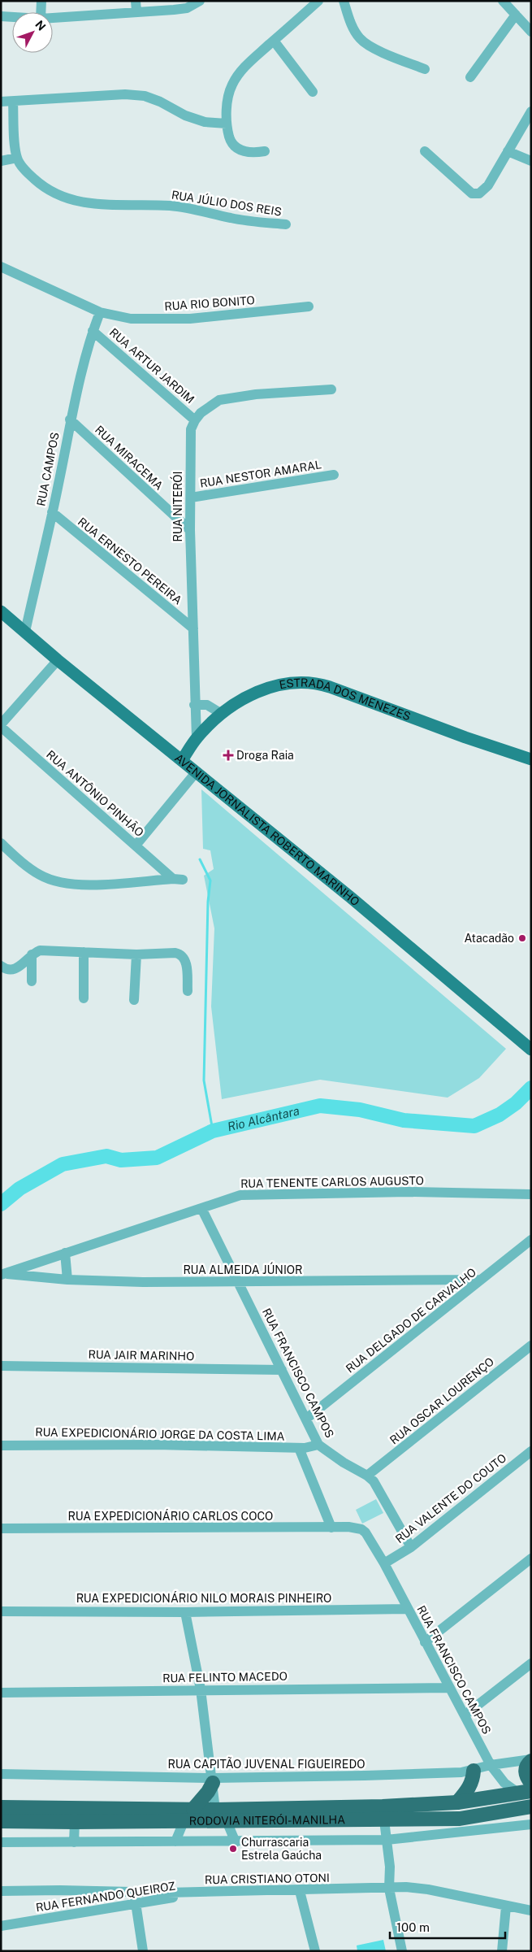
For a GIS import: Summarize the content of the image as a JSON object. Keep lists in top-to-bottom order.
{
  "streets": {
    "highway": ["RODOVIA NITERÓI-MANILHA"],
    "main road": ["ESTRADA DOS MENEZES", "AVENIDA JORNALISTA ROBERTO MARINHO"],
    "street": [
      "RUA JÚLIO DOS REIS",
      "RUA RIO BONITO",
      "RUA ARTUR JARDIM",
      "RUA MIRACEMA",
      "RUA CAMPOS",
      "RUA NESTOR AMARAL",
      "RUA NITERÓI",
      "RUA ERNESTO PEREIRA",
      "RUA ANTÔNIO PINHÃO",
      "RUA TENENTE CARLOS AUGUSTO",
      "RUA ALMEIDA JÚNIOR",
      "RUA DELGADO DE CARVALHO",
      "RUA JAIR MARINHO",
      "RUA FRANCISCO CAMPOS",
      "RUA OSCAR LOURENÇO",
      "RUA EXPEDICIONÁRIO JORGE DA COSTA LIMA",
      "RUA VALENTE DO COUTO",
      "RUA EXPEDICIONÁRIO CARLOS COCO",
      "RUA EXPEDICIONÁRIO NILO MORAIS PINHEIRO",
      "RUA FELINTO MACEDO",
      "RUA CAPITÃO JUVENAL FIGUEIREDO",
      "RUA CRISTIANO OTONI",
      "RUA FERNANDO QUEIROZ"
    ]
  },
  "crossings": [
    ["RUA RIO BONITO", "RUA CAMPOS"],
    ["RUA ARTUR JARDIM", "RUA CAMPOS"],
    ["RUA ARTUR JARDIM", "RUA NITERÓI"],
    ["RUA MIRACEMA", "RUA CAMPOS"],
    ["RUA MIRACEMA", "RUA NITERÓI"],
    ["RUA CAMPOS", "RUA ERNESTO PEREIRA"],
    ["RUA CAMPOS", "AVENIDA JORNALISTA ROBERTO MARINHO"],
    ["RUA NESTOR AMARAL", "RUA NITERÓI"],
    ["RUA NITERÓI", "RUA ERNESTO PEREIRA"],
    ["RUA NITERÓI", "ESTRADA DOS MENEZES"],
    ["ESTRADA DOS MENEZES", "AVENIDA JORNALISTA ROBERTO MARINHO"],
    ["RUA TENENTE CARLOS AUGUSTO", "RUA ALMEIDA JÚNIOR"],
    ["RUA TENENTE CARLOS AUGUSTO", "RUA FRANCISCO CAMPOS"],
    ["RUA ALMEIDA JÚNIOR", "RUA DELGADO DE CARVALHO"],
    ["RUA ALMEIDA JÚNIOR", "RUA FRANCISCO CAMPOS"],
    ["RUA DELGADO DE CARVALHO", "RUA FRANCISCO CAMPOS"],
    ["RUA JAIR MARINHO", "RUA FRANCISCO CAMPOS"],
    ["RUA FRANCISCO CAMPOS", "RUA OSCAR LOURENÇO"],
    ["RUA FRANCISCO CAMPOS", "RUA EXPEDICIONÁRIO JORGE DA COSTA LIMA"],
    ["RUA FRANCISCO CAMPOS", "RUA VALENTE DO COUTO"],
    ["RUA FRANCISCO CAMPOS", "RUA EXPEDICIONÁRIO CARLOS COCO"],
    ["RUA FRANCISCO CAMPOS", "RUA EXPEDICIONÁRIO NILO MORAIS PINHEIRO"],
    ["RUA FRANCISCO CAMPOS", "RUA FELINTO MACEDO"],
    ["RUA FRANCISCO CAMPOS", "RUA CAPITÃO JUVENAL FIGUEIREDO"],
    ["RUA FRANCISCO CAMPOS", "RODOVIA NITERÓI-MANILHA"],
    ["RUA CRISTIANO OTONI", "RUA FERNANDO QUEIROZ"]
  ],
  "water": ["Rio Alcântara"],
  "places": {
    "health": ["Droga Raia"],
    "other": ["Atacadão", "Churrascaria Estrela Gaúcha"]
  },
  "scale_bar": "100 m",
  "north": "top right"
}
